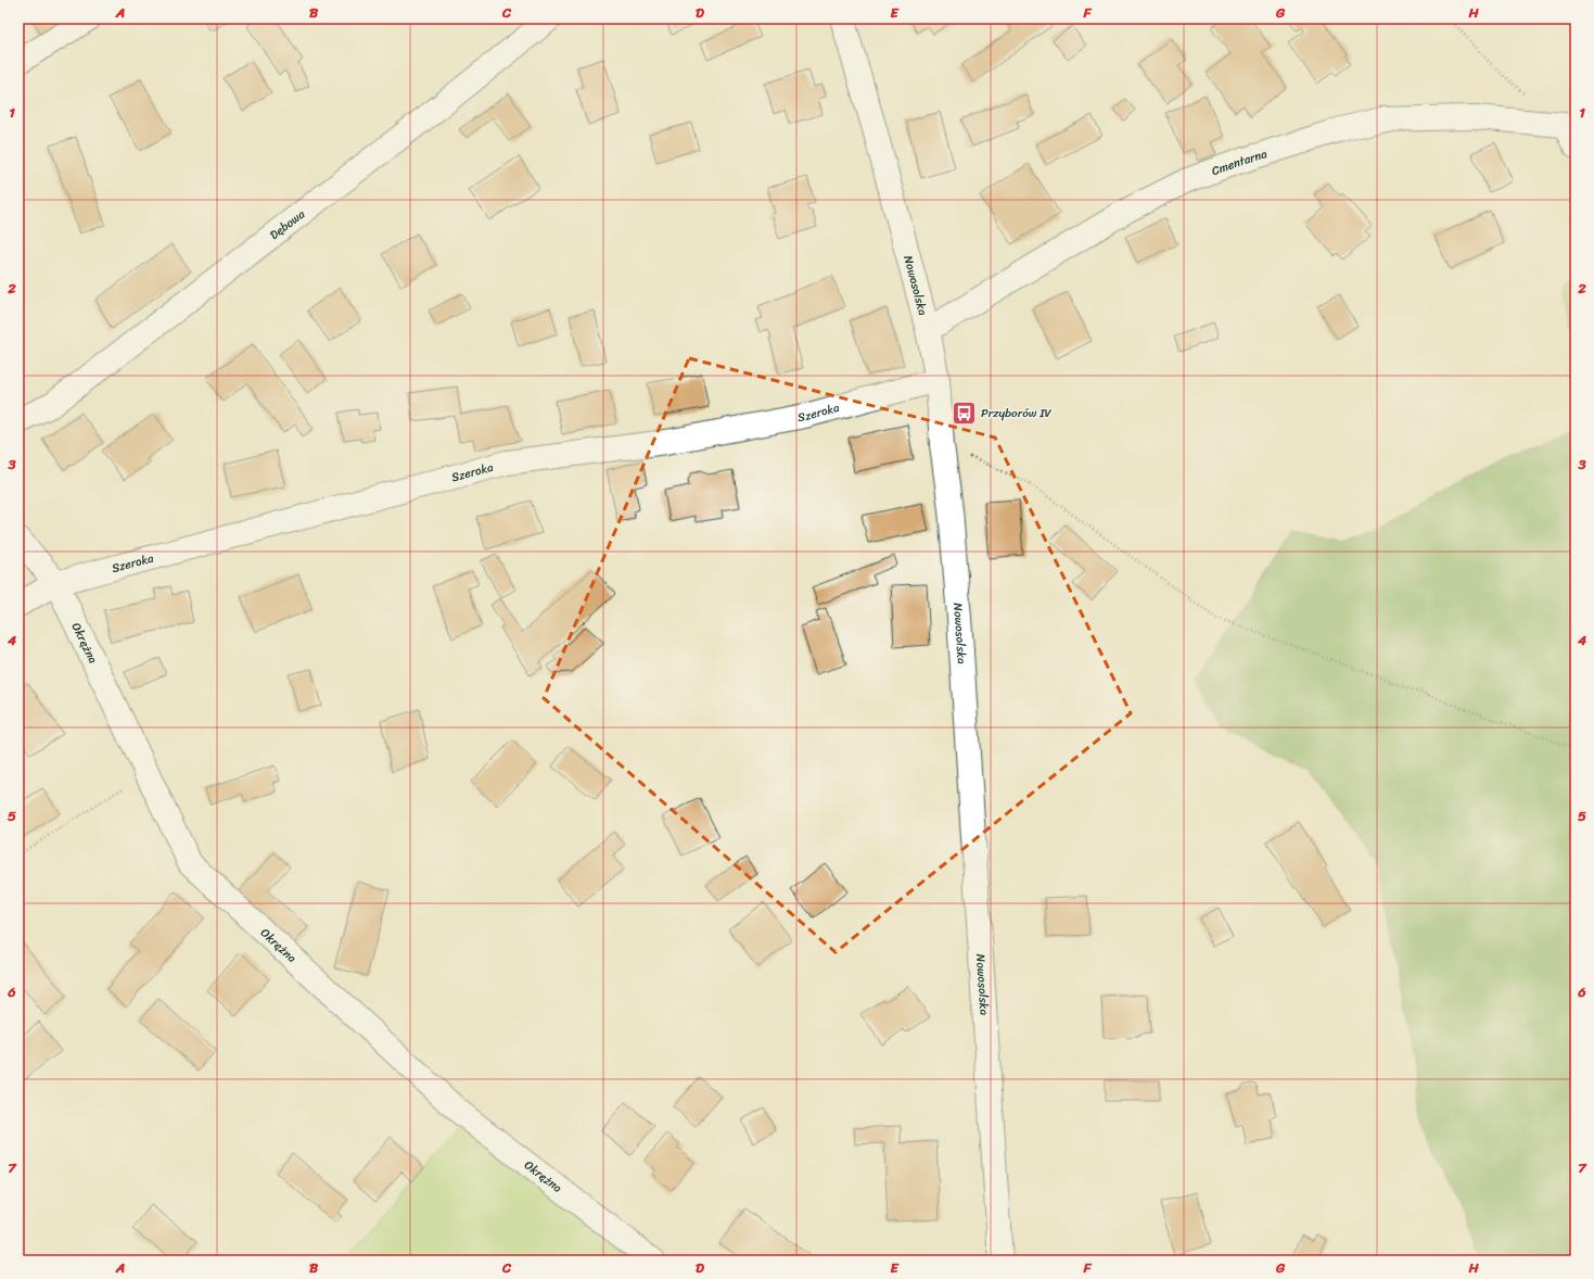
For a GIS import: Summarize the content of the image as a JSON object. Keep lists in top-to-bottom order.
{
  "streets": {
    "street": [
      "Cmentarna",
      "Dębowa",
      "Nowosolska",
      "Szeroka",
      "Okrężna"
    ]
  },
  "crossings": [
    ["Cmentarna", "Nowosolska"],
    ["Nowosolska", "Szeroka"],
    ["Szeroka", "Okrężna"]
  ],
  "places": {
    "bus stop": ["Przyborów IV"]
  },
  "grid": {
    "columns": [
      "A",
      "B",
      "C",
      "D",
      "E",
      "F",
      "G",
      "H"
    ],
    "rows": [
      "1",
      "2",
      "3",
      "4",
      "5",
      "6",
      "7"
    ]
  }
}
